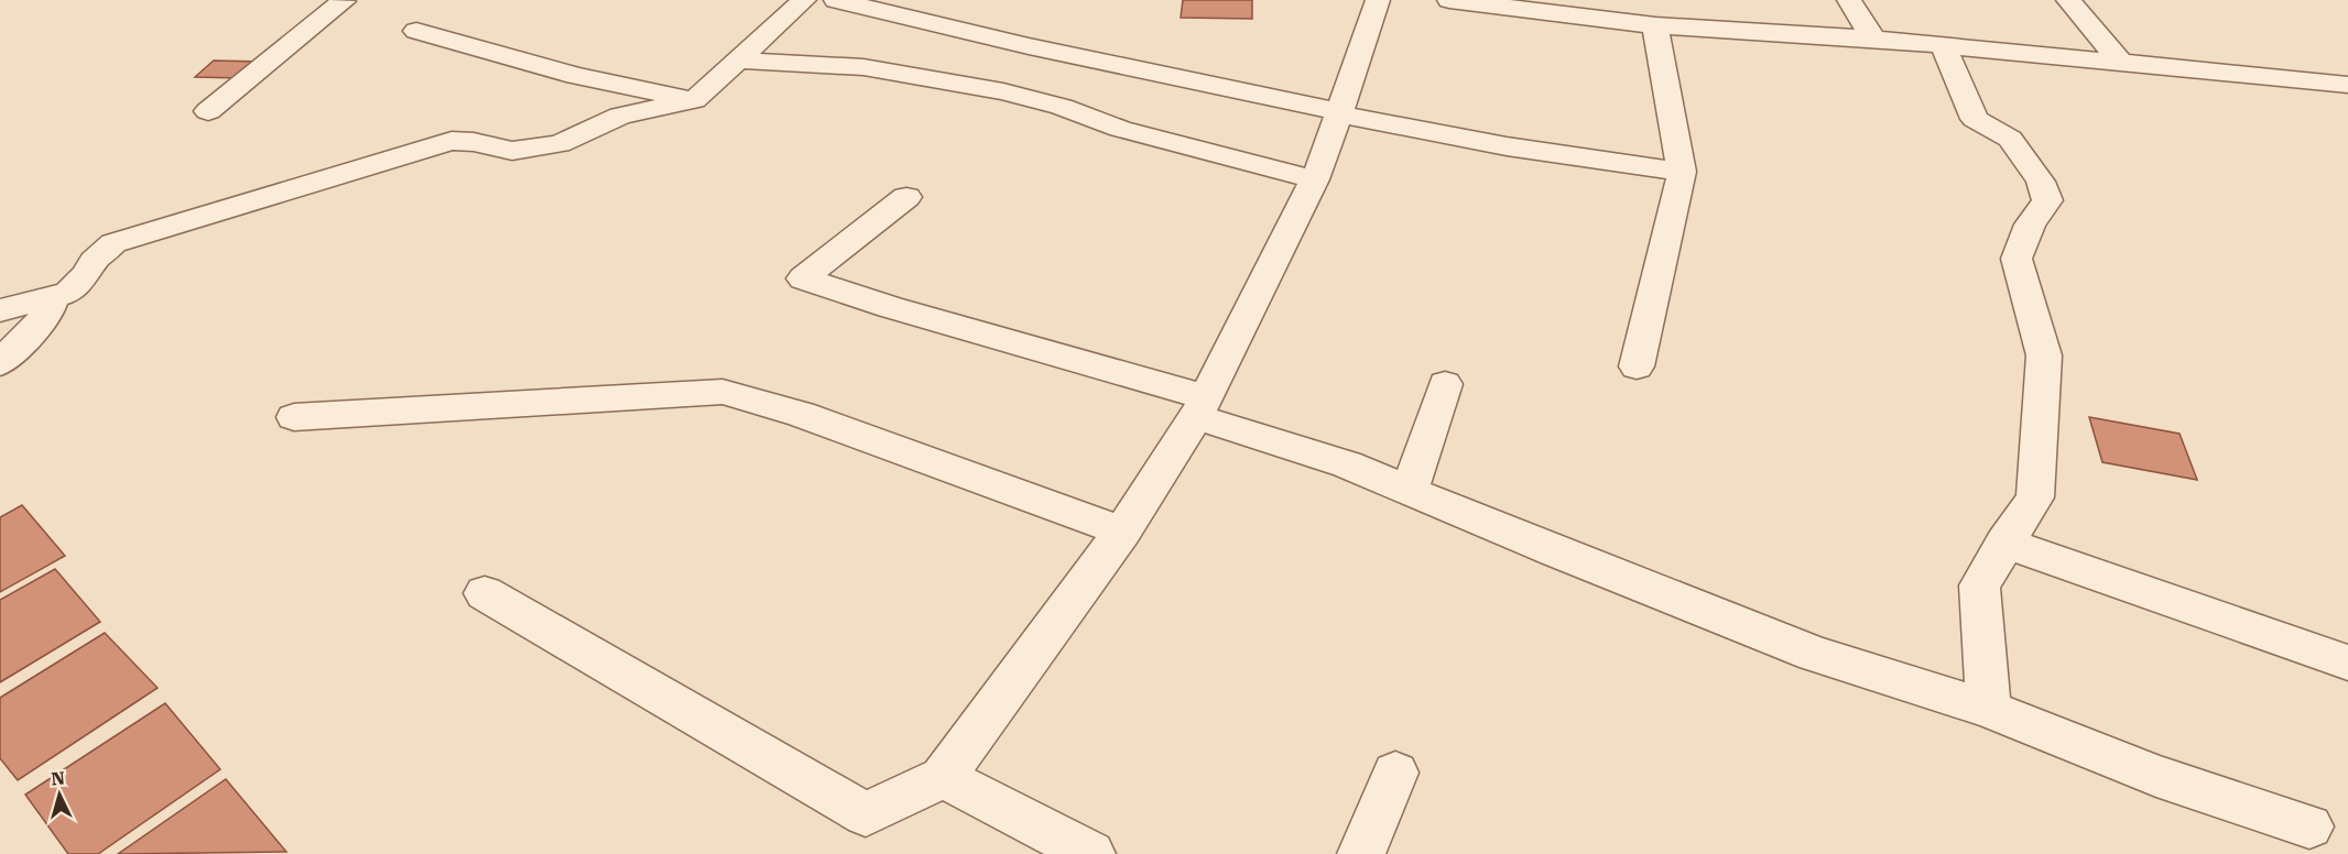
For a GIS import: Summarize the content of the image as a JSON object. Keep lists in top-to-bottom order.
{
  "north": "top"
}
